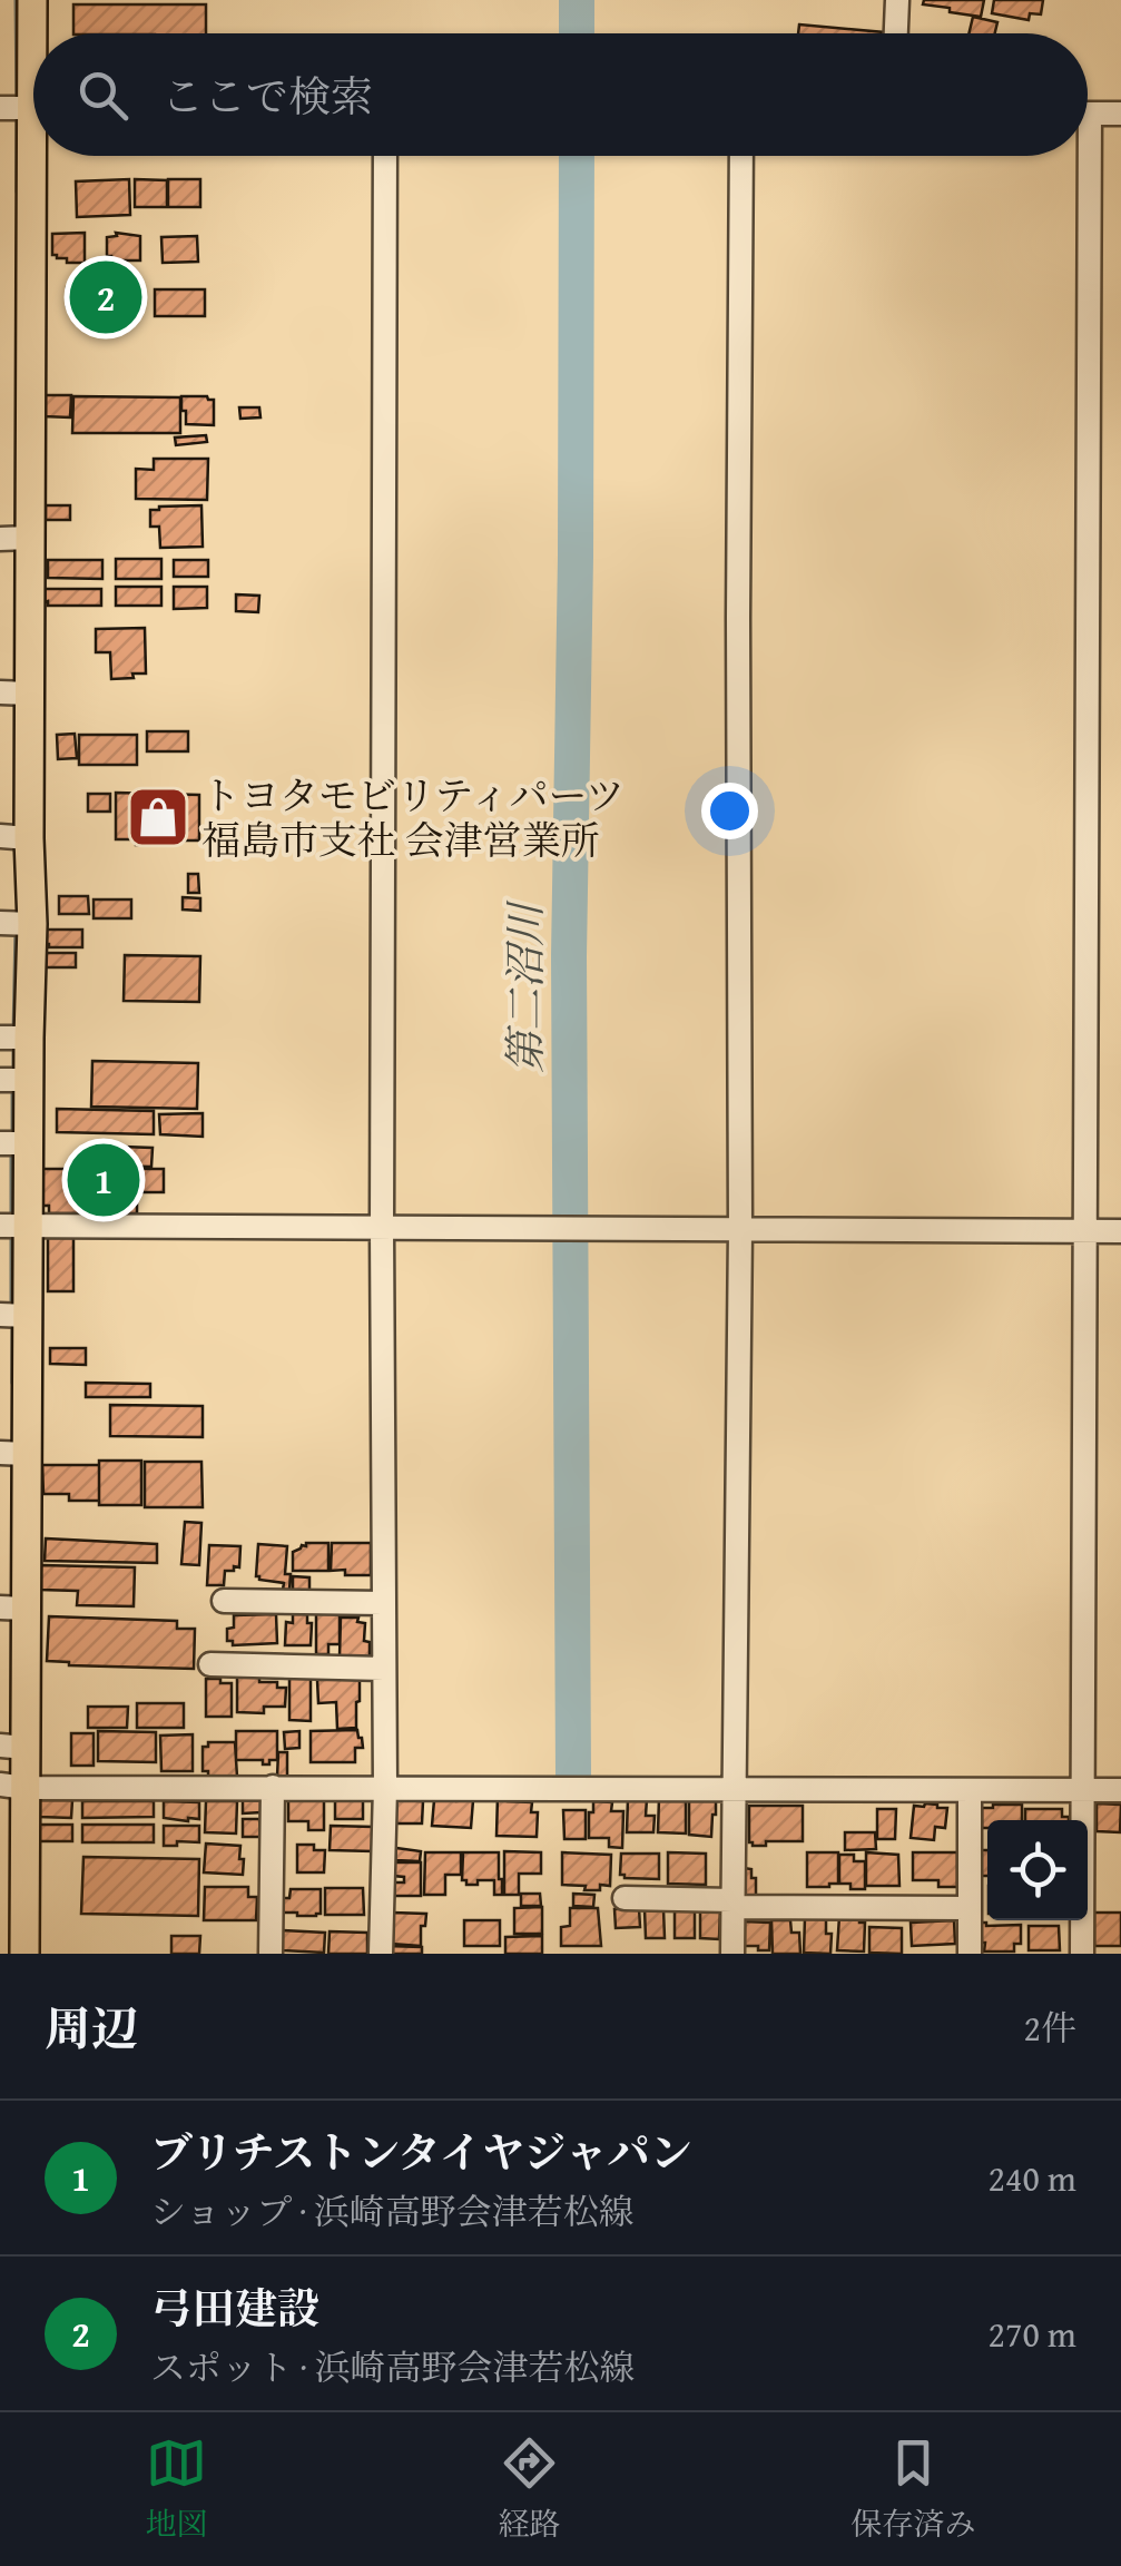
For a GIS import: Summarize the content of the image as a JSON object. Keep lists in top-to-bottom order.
{
  "water": ["第二沼川"],
  "places": {
    "shop": ["トヨタモビリティパーツ 福島市支社 会津営業所"]
  },
  "page": {
    "search": "ここで検索",
    "pins": ["2", "1"],
    "heading": ["周辺", "2件"],
    "list": [
      {
        "mark": "1",
        "name": "ブリチストンタイヤジャパン",
        "note": "ショップ · 浜崎高野会津若松線",
        "value": "240 m"
      },
      {
        "mark": "2",
        "name": "弓田建設",
        "note": "スポット · 浜崎高野会津若松線",
        "value": "270 m"
      }
    ],
    "nav": ["地図", "経路", "保存済み"]
  }
}
